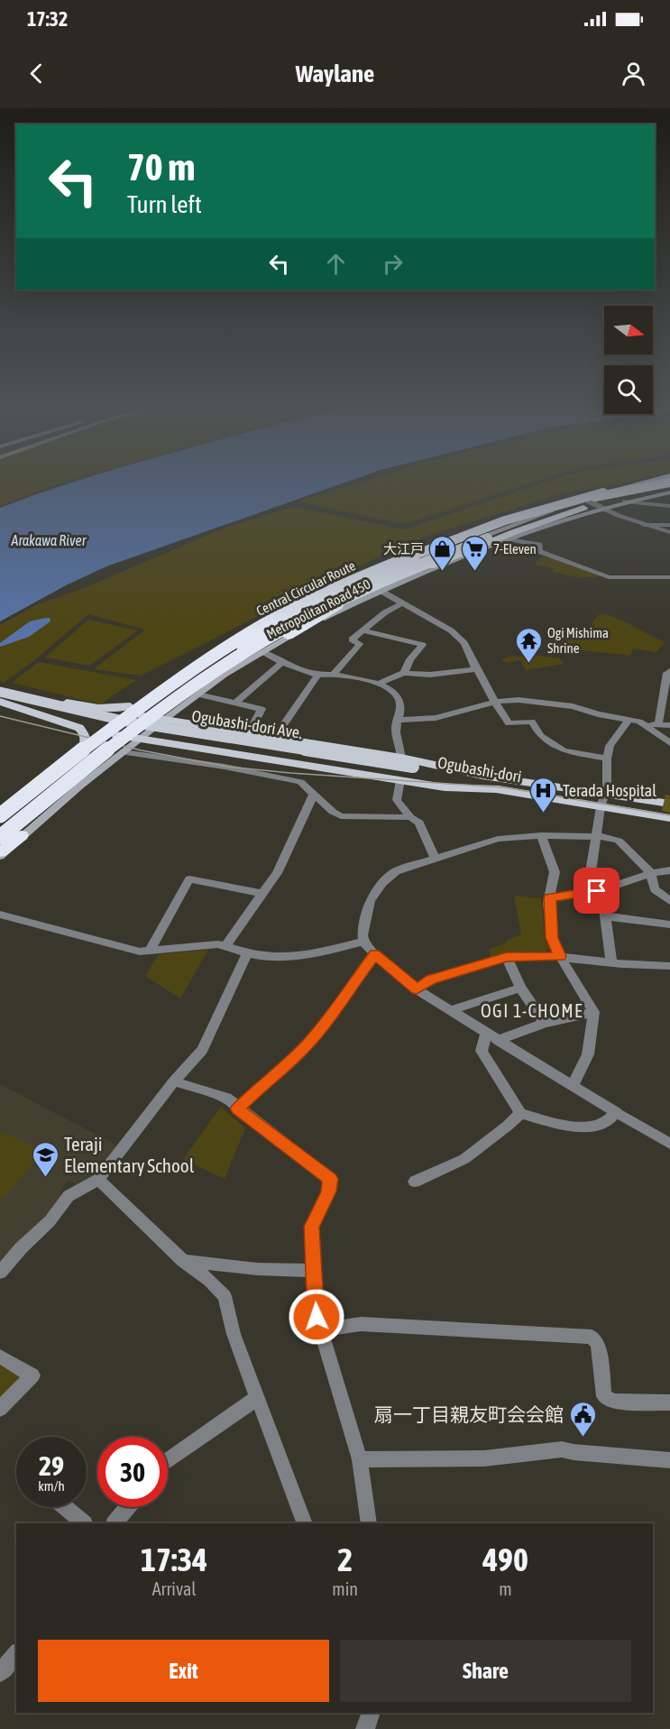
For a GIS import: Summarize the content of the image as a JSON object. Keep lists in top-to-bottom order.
{
  "streets": {
    "highway": ["Central Circular Route"],
    "main road": ["Metropolitan Road 450", "Ogubashi-dori Ave.", "Ogubashi-dori"]
  },
  "crossings": [
    ["Central Circular Route", "Metropolitan Road 450"],
    ["Ogubashi-dori Ave.", "Ogubashi-dori"]
  ],
  "districts": ["OGI 1-CHOME"],
  "water": ["Arakawa River"],
  "places": {
    "shop": ["大江戸"],
    "supermarket": ["7-Eleven"],
    "temple": ["Ogi Mishima Shrine"],
    "hospital": ["Terada Hospital"],
    "school or university": ["Teraji Elementary School"],
    "public building": ["扇一丁目親友町会会館"]
  },
  "north": "right",
  "page": {
    "status": "17:32",
    "header": "Waylane",
    "turn": ["70 m", "Turn left"],
    "speed": "29 km/h",
    "limit": "30",
    "eta": [
      "17:34",
      "Arrival",
      "2",
      "min",
      "490",
      "m"
    ],
    "buttons": ["Exit", "Share"]
  }
}
